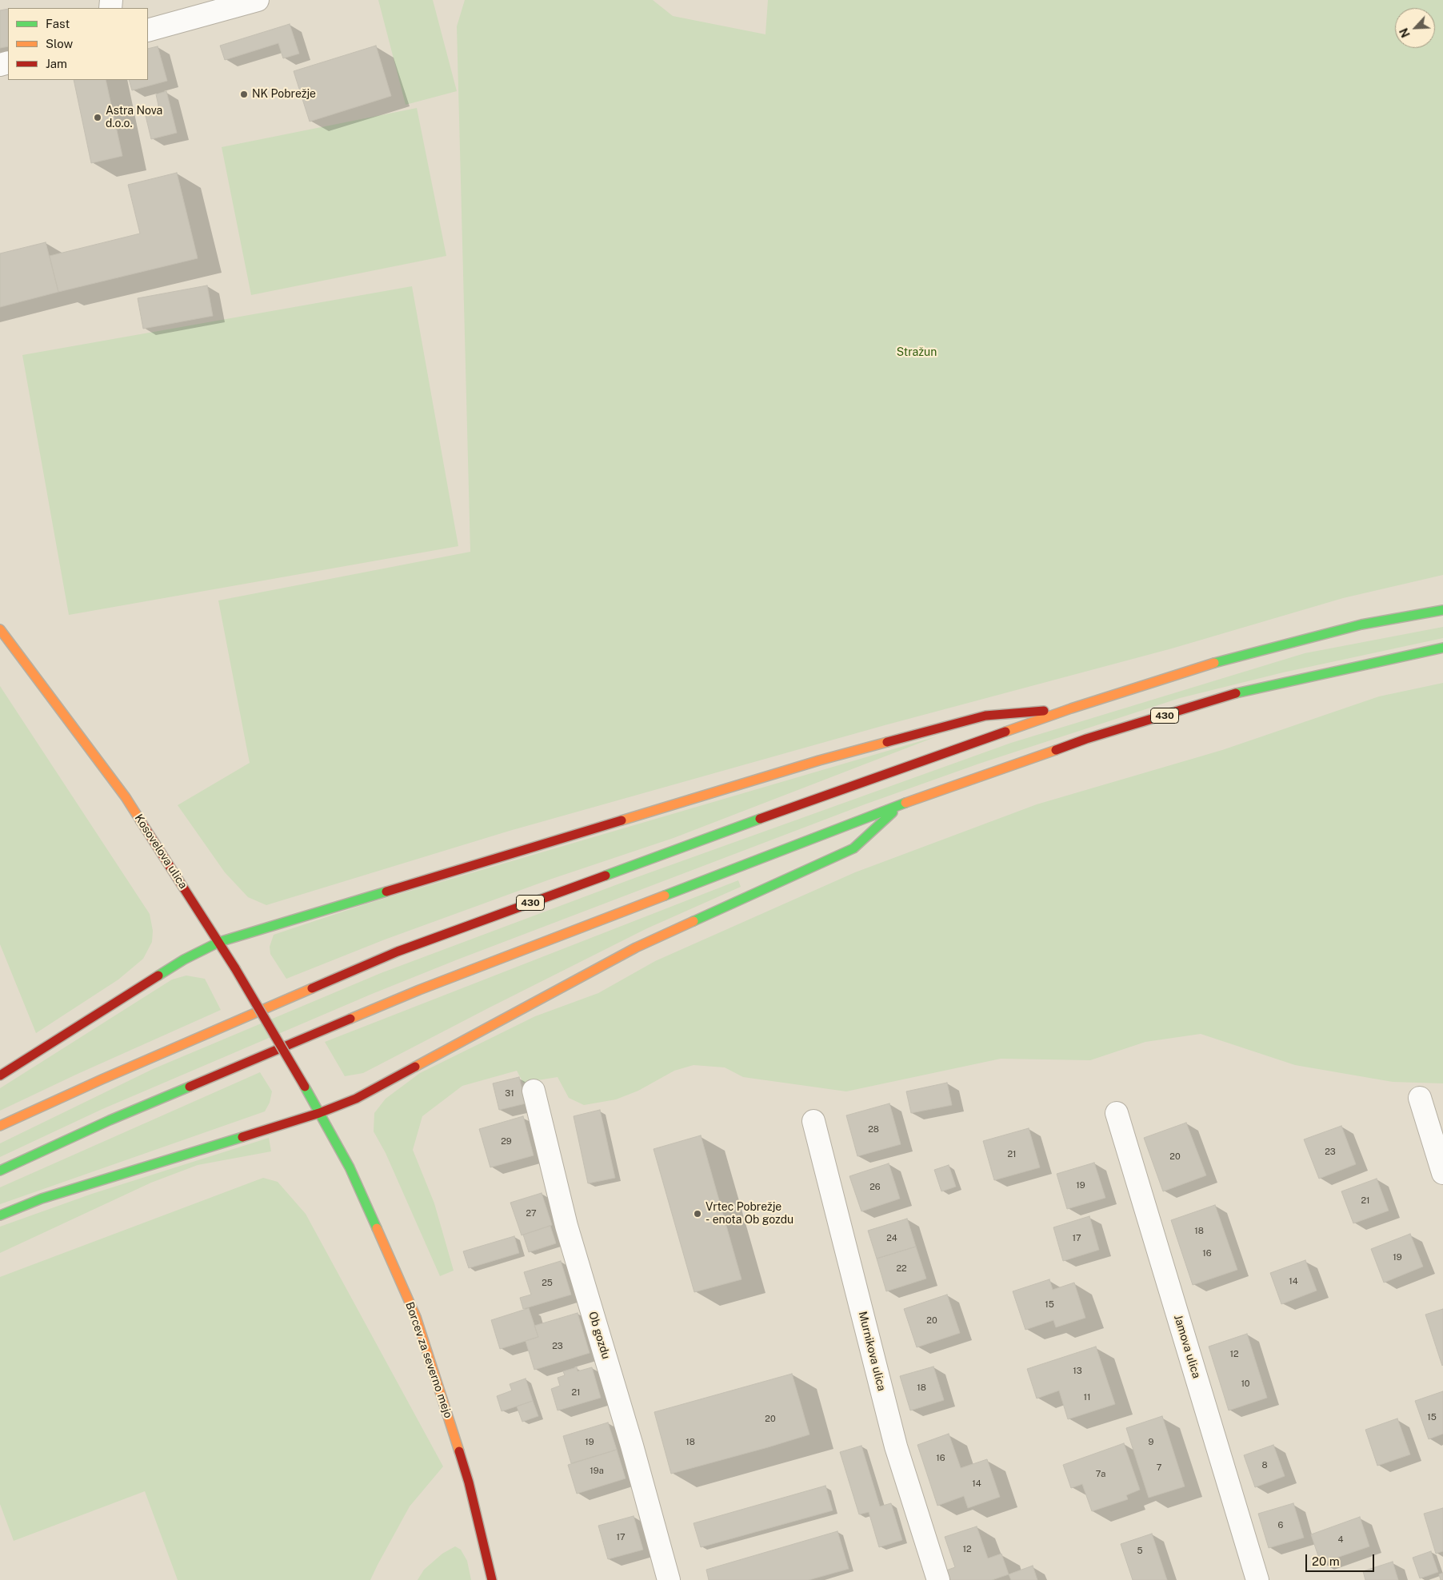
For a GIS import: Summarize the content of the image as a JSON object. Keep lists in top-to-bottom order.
{
  "streets": {
    "main road": ["430", "Kosovelova ulica", "Borcev za severno mejo"],
    "street": ["Ob gozdu", "Jamova ulica", "Murnikova ulica"]
  },
  "crossings": [
    ["Kosovelova ulica", "Borcev za severno mejo"]
  ],
  "parks": ["Stražun"],
  "places": ["NK Pobrežje", "Astra Nova d.o.o.", "Vrtec Pobrežje - enota Ob gozdu"],
  "house_numbers": [
    "31",
    "28",
    "29",
    "23",
    "21",
    "20",
    "19",
    "26",
    "21",
    "27",
    "18",
    "24",
    "17",
    "16",
    "19",
    "22",
    "14",
    "25",
    "15",
    "20",
    "23",
    "12",
    "13",
    "10",
    "18",
    "21",
    "11",
    "15",
    "20",
    "19",
    "18",
    "9",
    "16",
    "8",
    "7",
    "19a",
    "7a",
    "14",
    "6",
    "17",
    "4",
    "12",
    "5"
  ],
  "legend": ["Fast", "Slow", "Jam"],
  "scale_bar": "20 m",
  "north": "bottom left"
}
